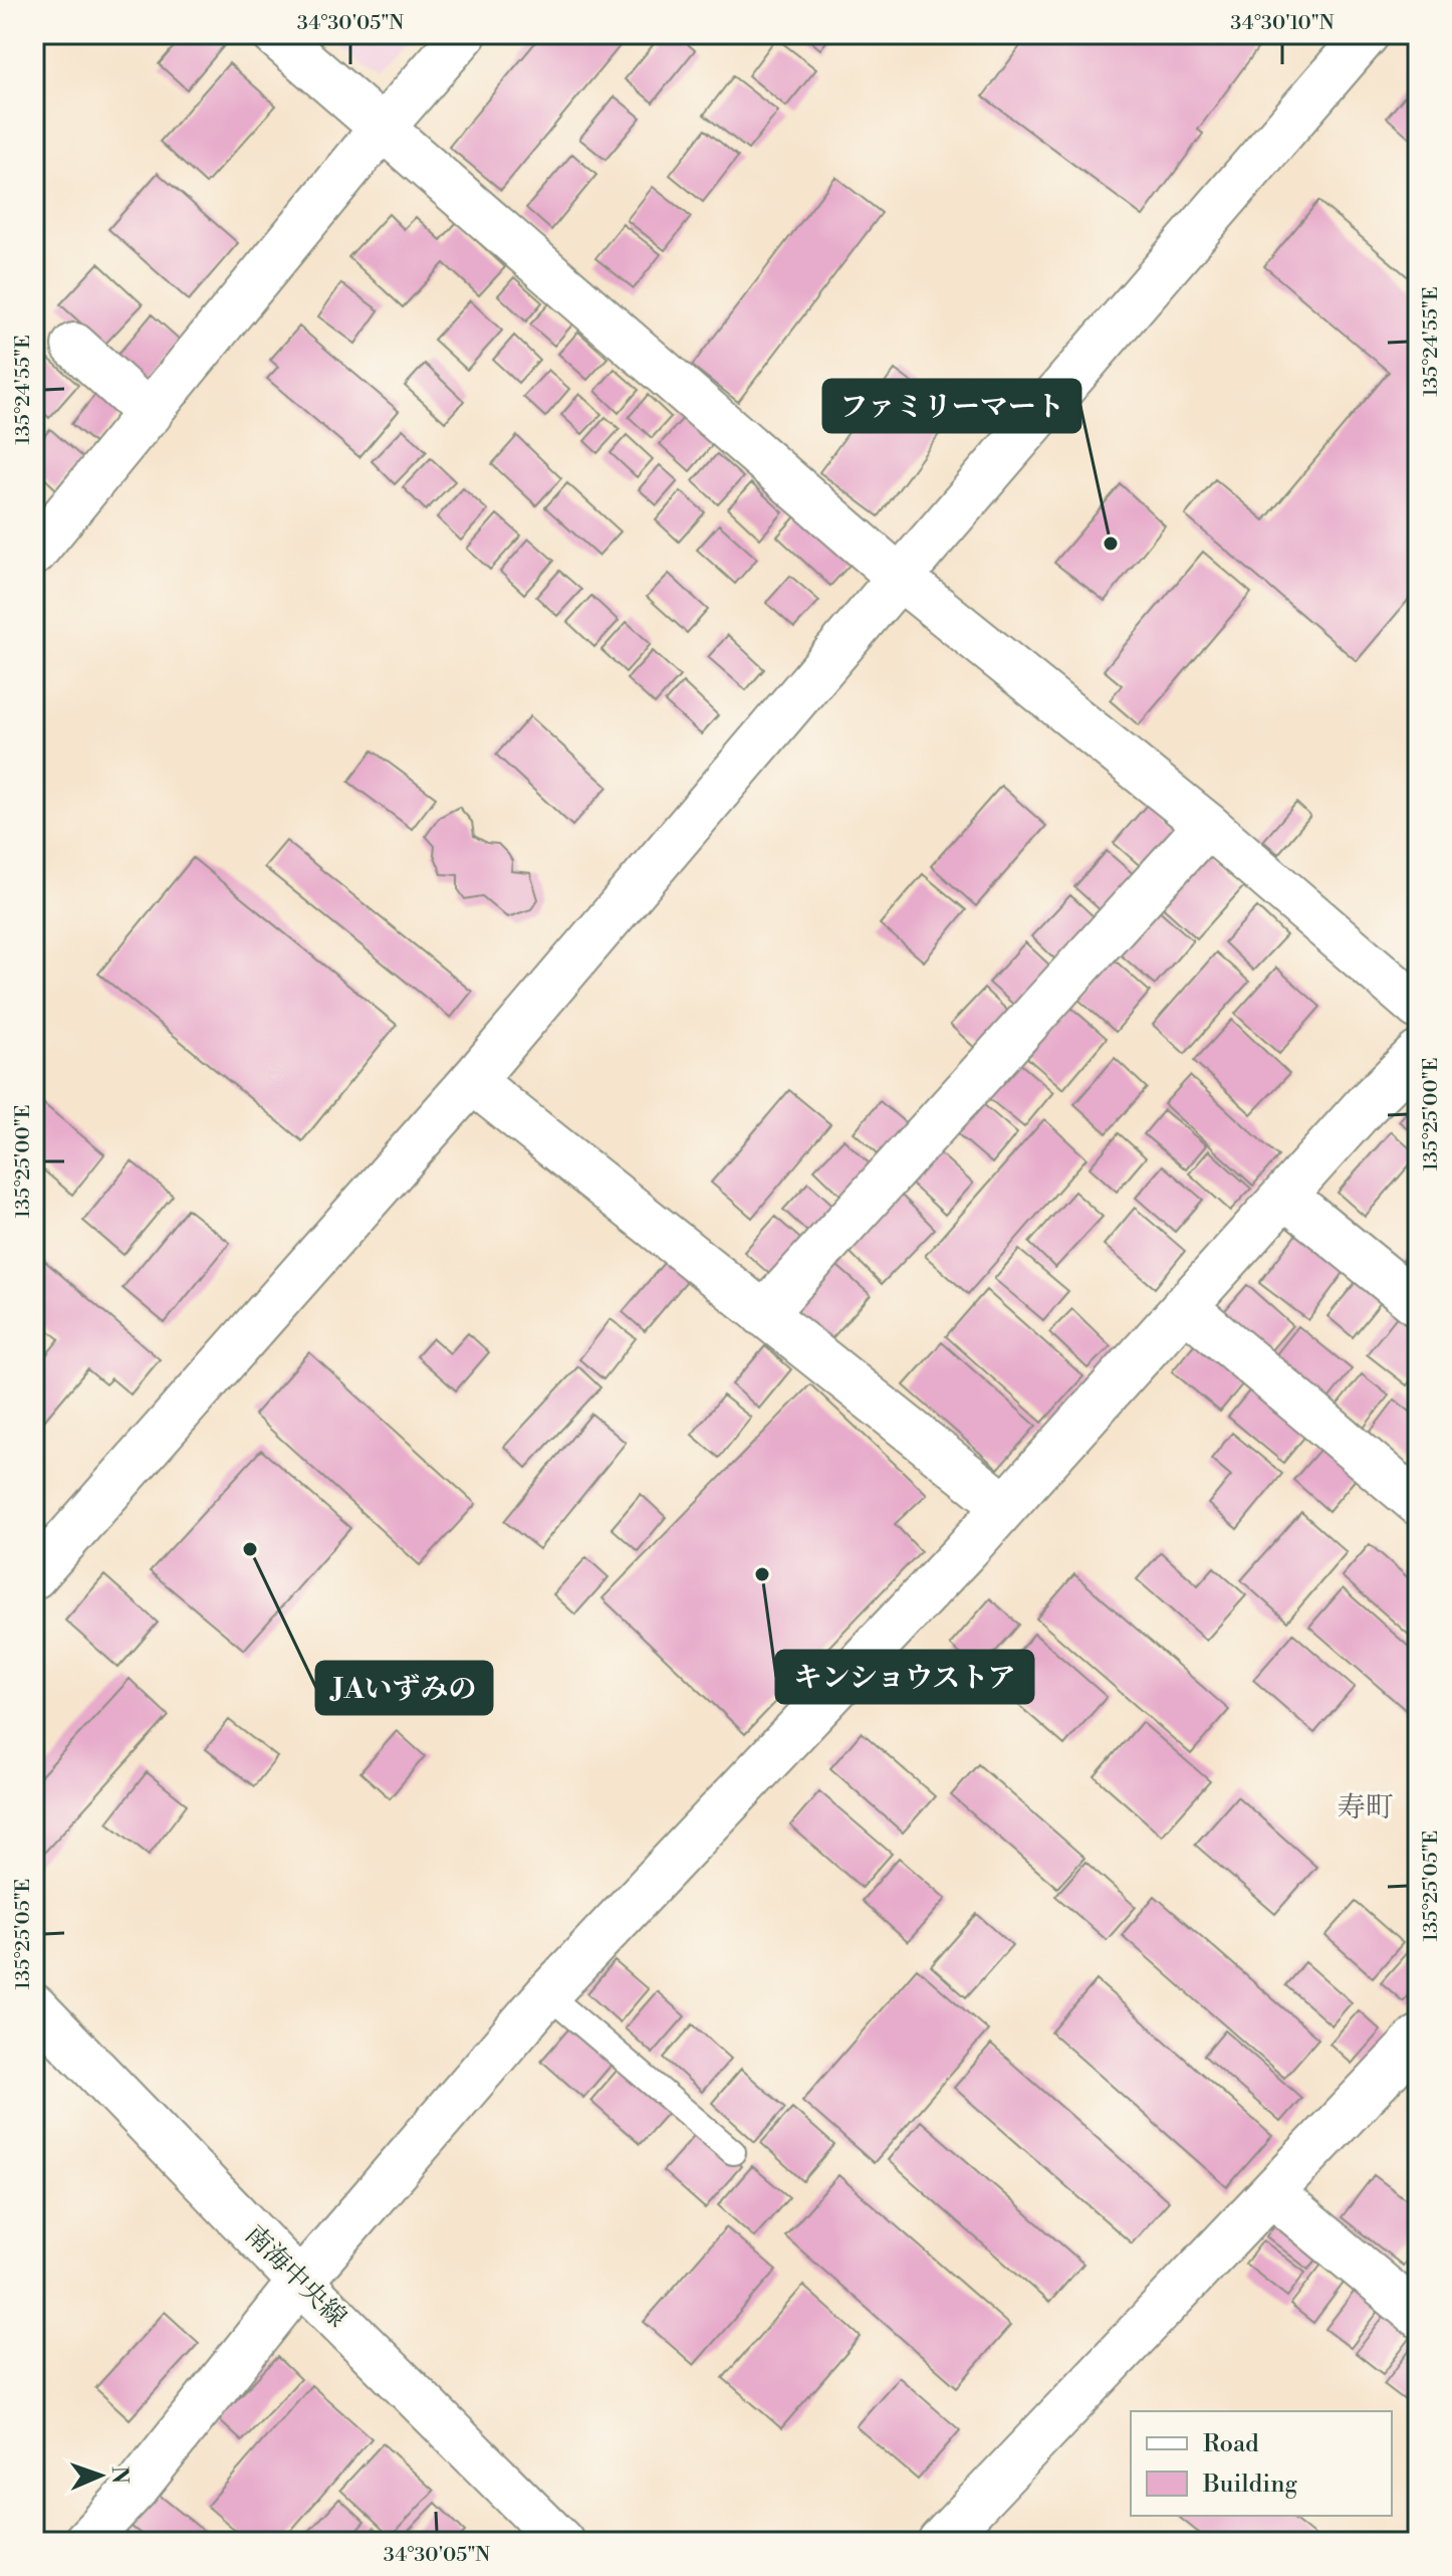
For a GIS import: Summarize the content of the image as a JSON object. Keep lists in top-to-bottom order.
{
  "streets": {
    "street": ["南海中央線"]
  },
  "districts": ["寿町"],
  "places": ["ファミリーマート", "JAいずみの", "キンショウストア"],
  "legend": ["Road", "Building"],
  "north": "right",
  "coordinates": [
    "34°30'05\"N",
    "34°30'10\"N",
    "135°24'55\"E",
    "135°25'00\"E",
    "135°25'05\"E"
  ]
}
